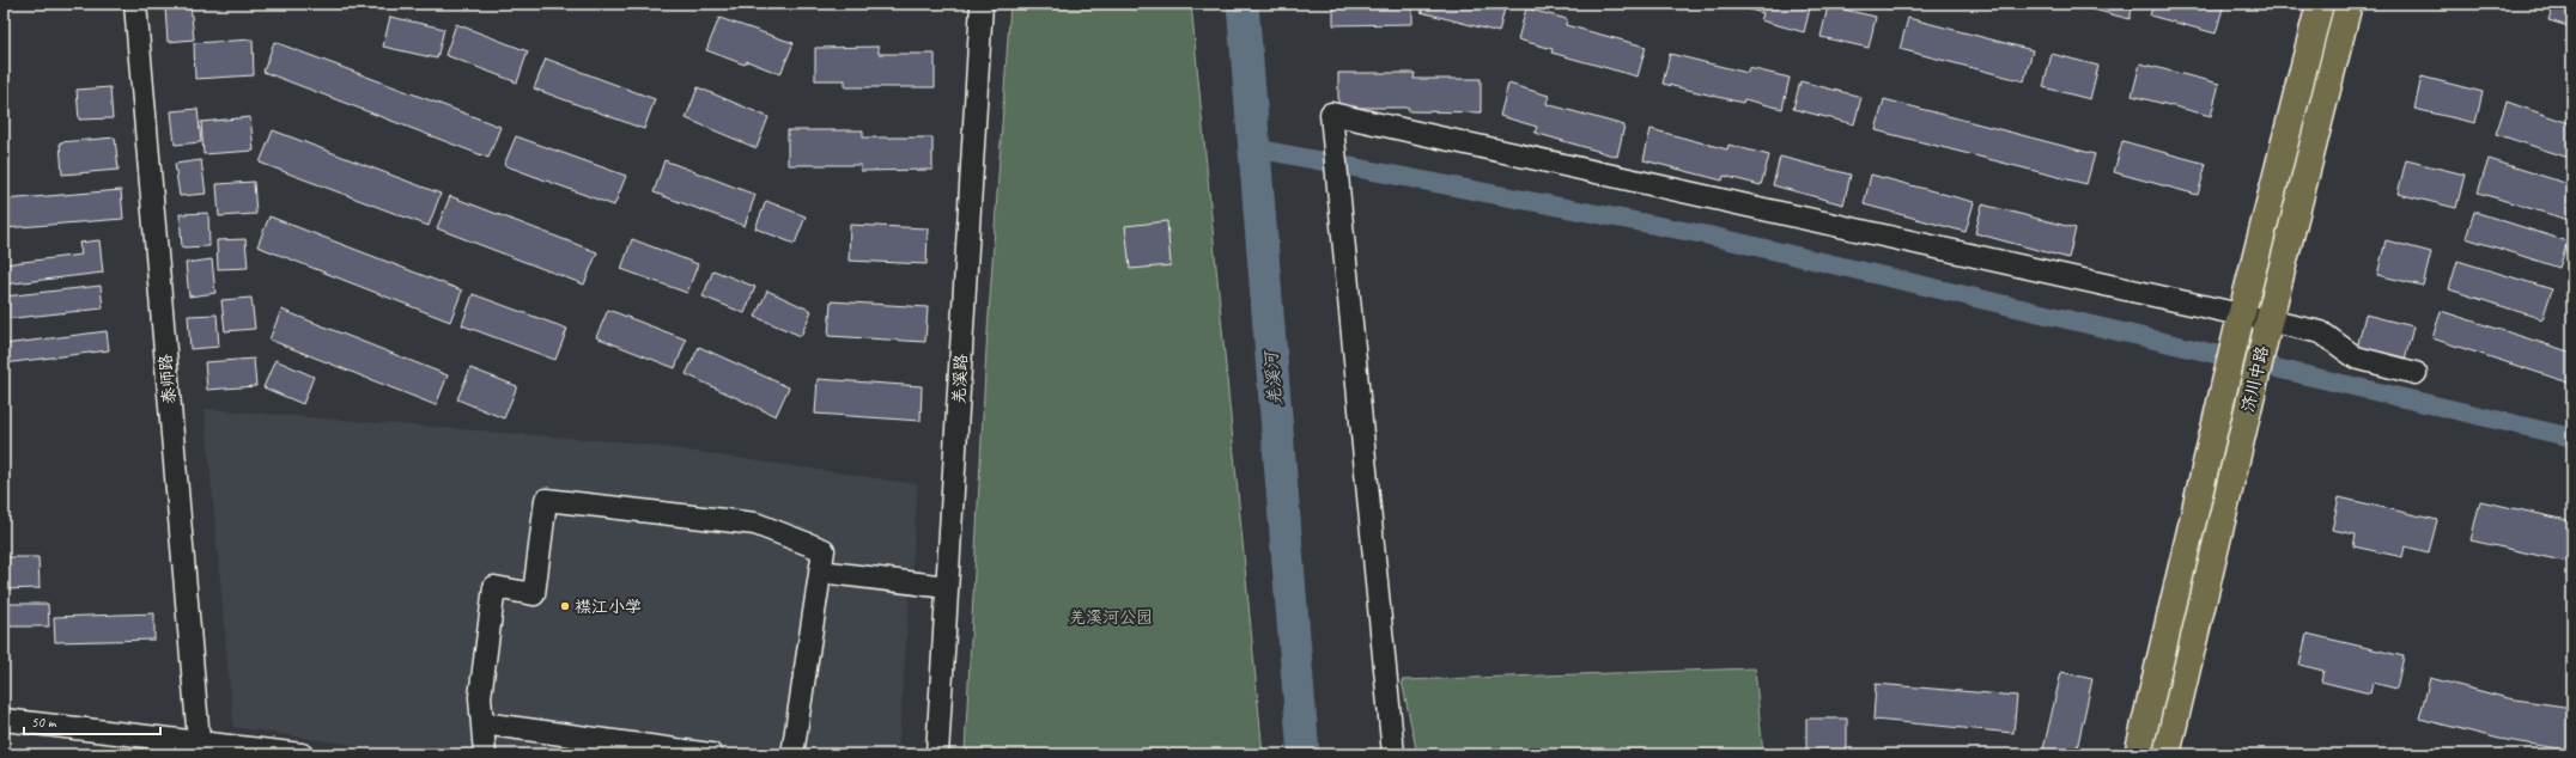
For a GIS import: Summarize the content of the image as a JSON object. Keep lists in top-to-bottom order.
{
  "streets": {
    "main road": ["济川中路"],
    "street": ["泰师路", "羌溪路"]
  },
  "water": ["羌溪河"],
  "parks": ["羌溪河公园"],
  "places": ["襟江小学"],
  "scale_bar": "50 m"
}
